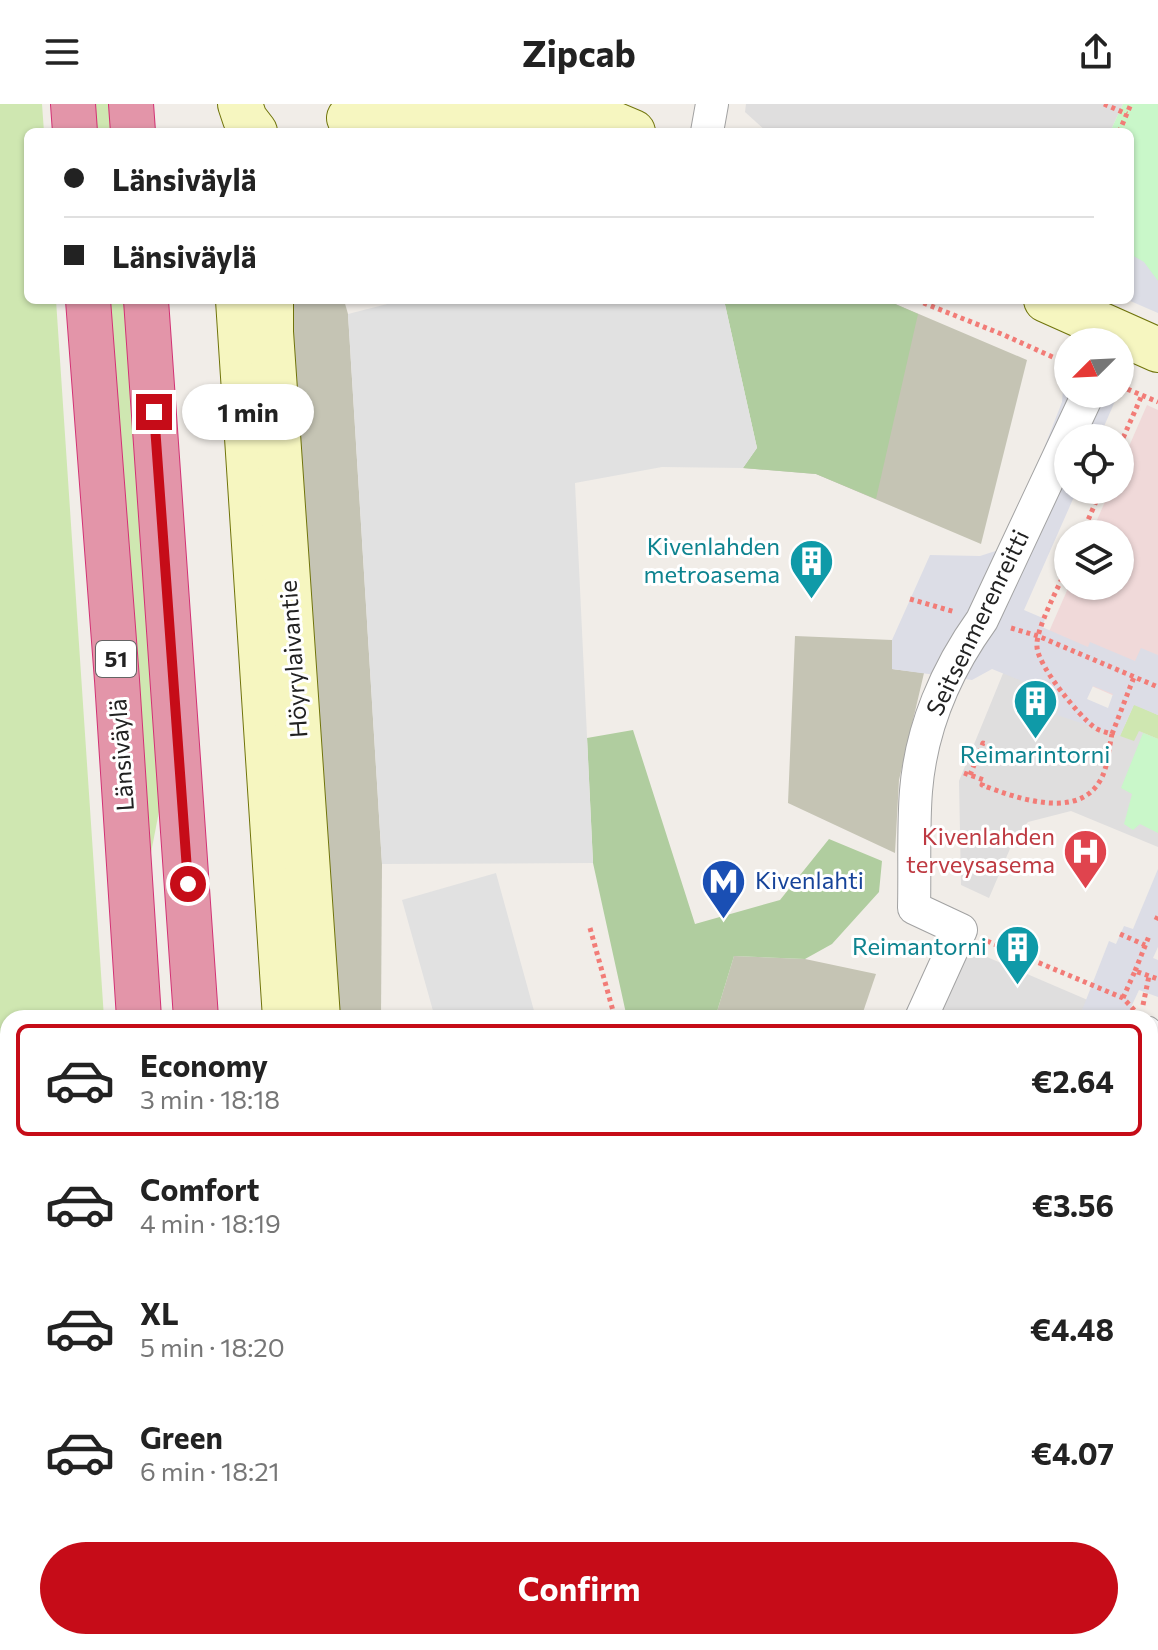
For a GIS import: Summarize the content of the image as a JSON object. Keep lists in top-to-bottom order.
{
  "streets": {
    "highway": ["51", "Länsiväylä"],
    "street": ["Seitsenmerenreitti", "Höyrylaivantie"]
  },
  "places": {
    "building": ["Kivenlahden metroasema", "Reimarintorni", "Reimantorni"],
    "hospital": ["Kivenlahden terveysasema"],
    "metro station": ["Kivenlahti"]
  },
  "north": "bottom left",
  "page": {
    "header": "Zipcab",
    "banner": ["Länsiväylä", "Länsiväylä"],
    "bubble": "1 min",
    "list": [
      {
        "name": "Economy",
        "note": "3 min · 18:18",
        "value": "€2.64"
      },
      {
        "name": "Comfort",
        "note": "4 min · 18:19",
        "value": "€3.56"
      },
      {
        "name": "XL",
        "note": "5 min · 18:20",
        "value": "€4.48"
      },
      {
        "name": "Green",
        "note": "6 min · 18:21",
        "value": "€4.07"
      }
    ],
    "buttons": "Confirm"
  }
}
